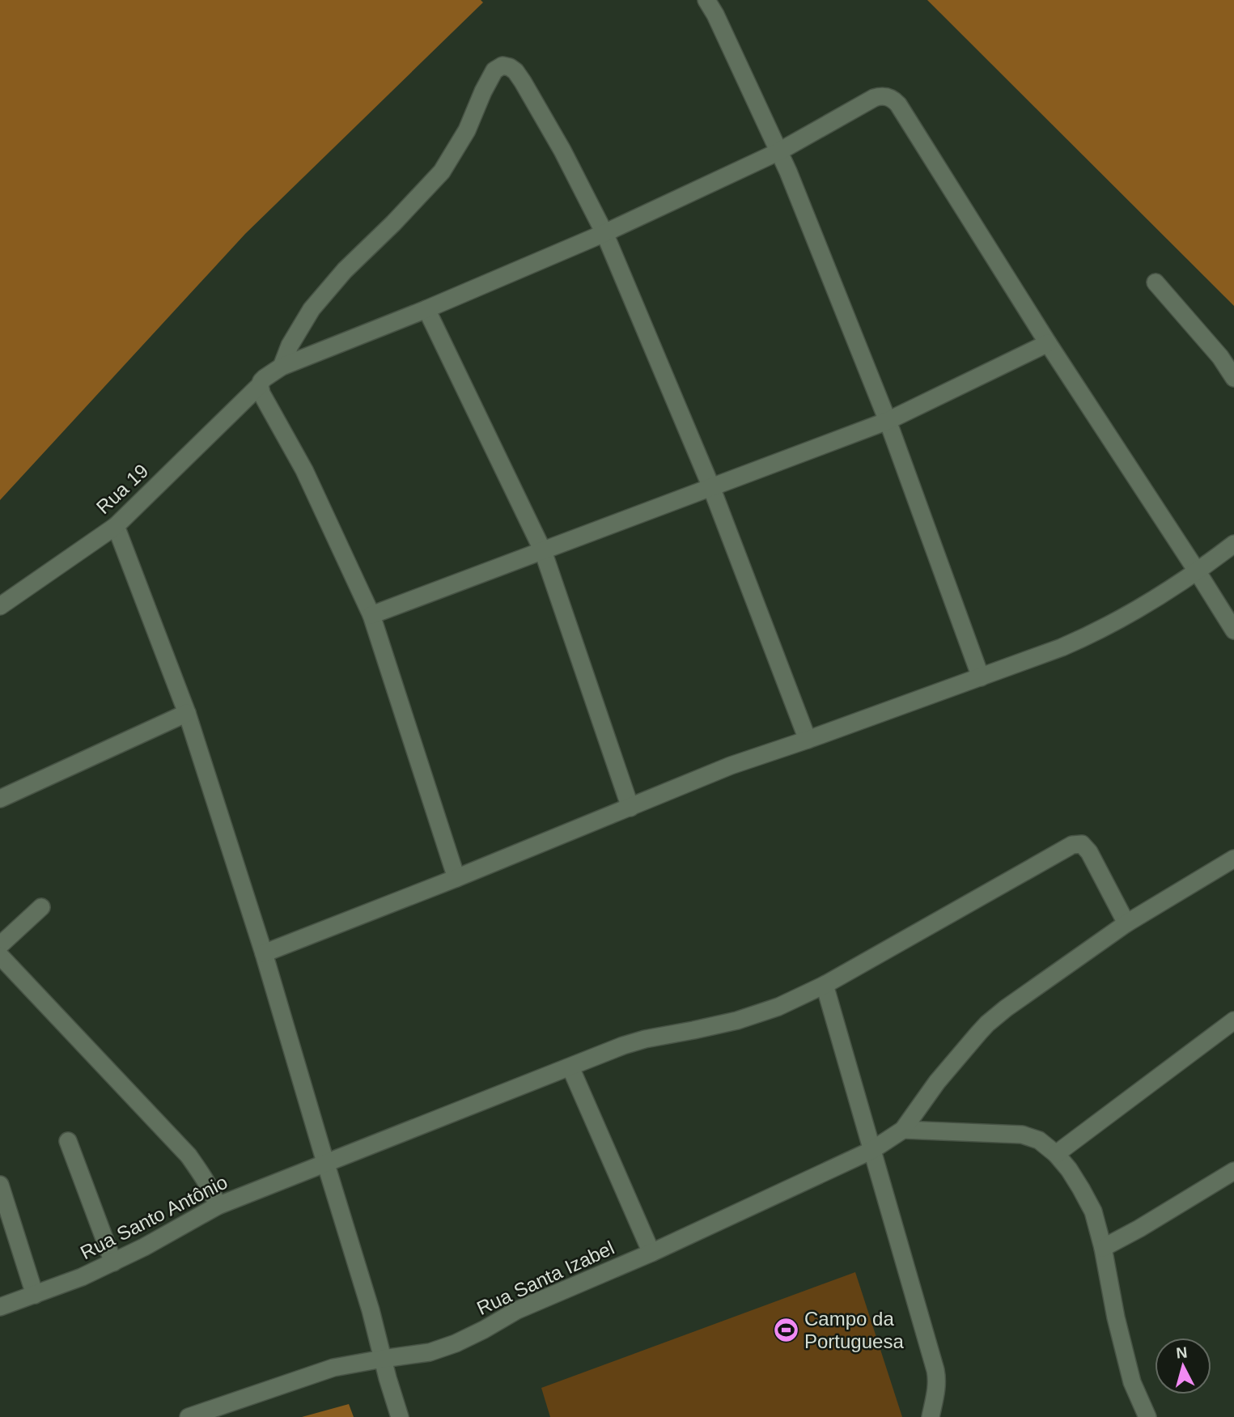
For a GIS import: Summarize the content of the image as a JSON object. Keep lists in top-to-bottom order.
{
  "streets": {
    "street": ["Rua 19", "Rua Santo Antônio", "Rua Santa Izabel"]
  },
  "places": {
    "sports": ["Campo da Portuguesa"]
  },
  "north": "top"
}
